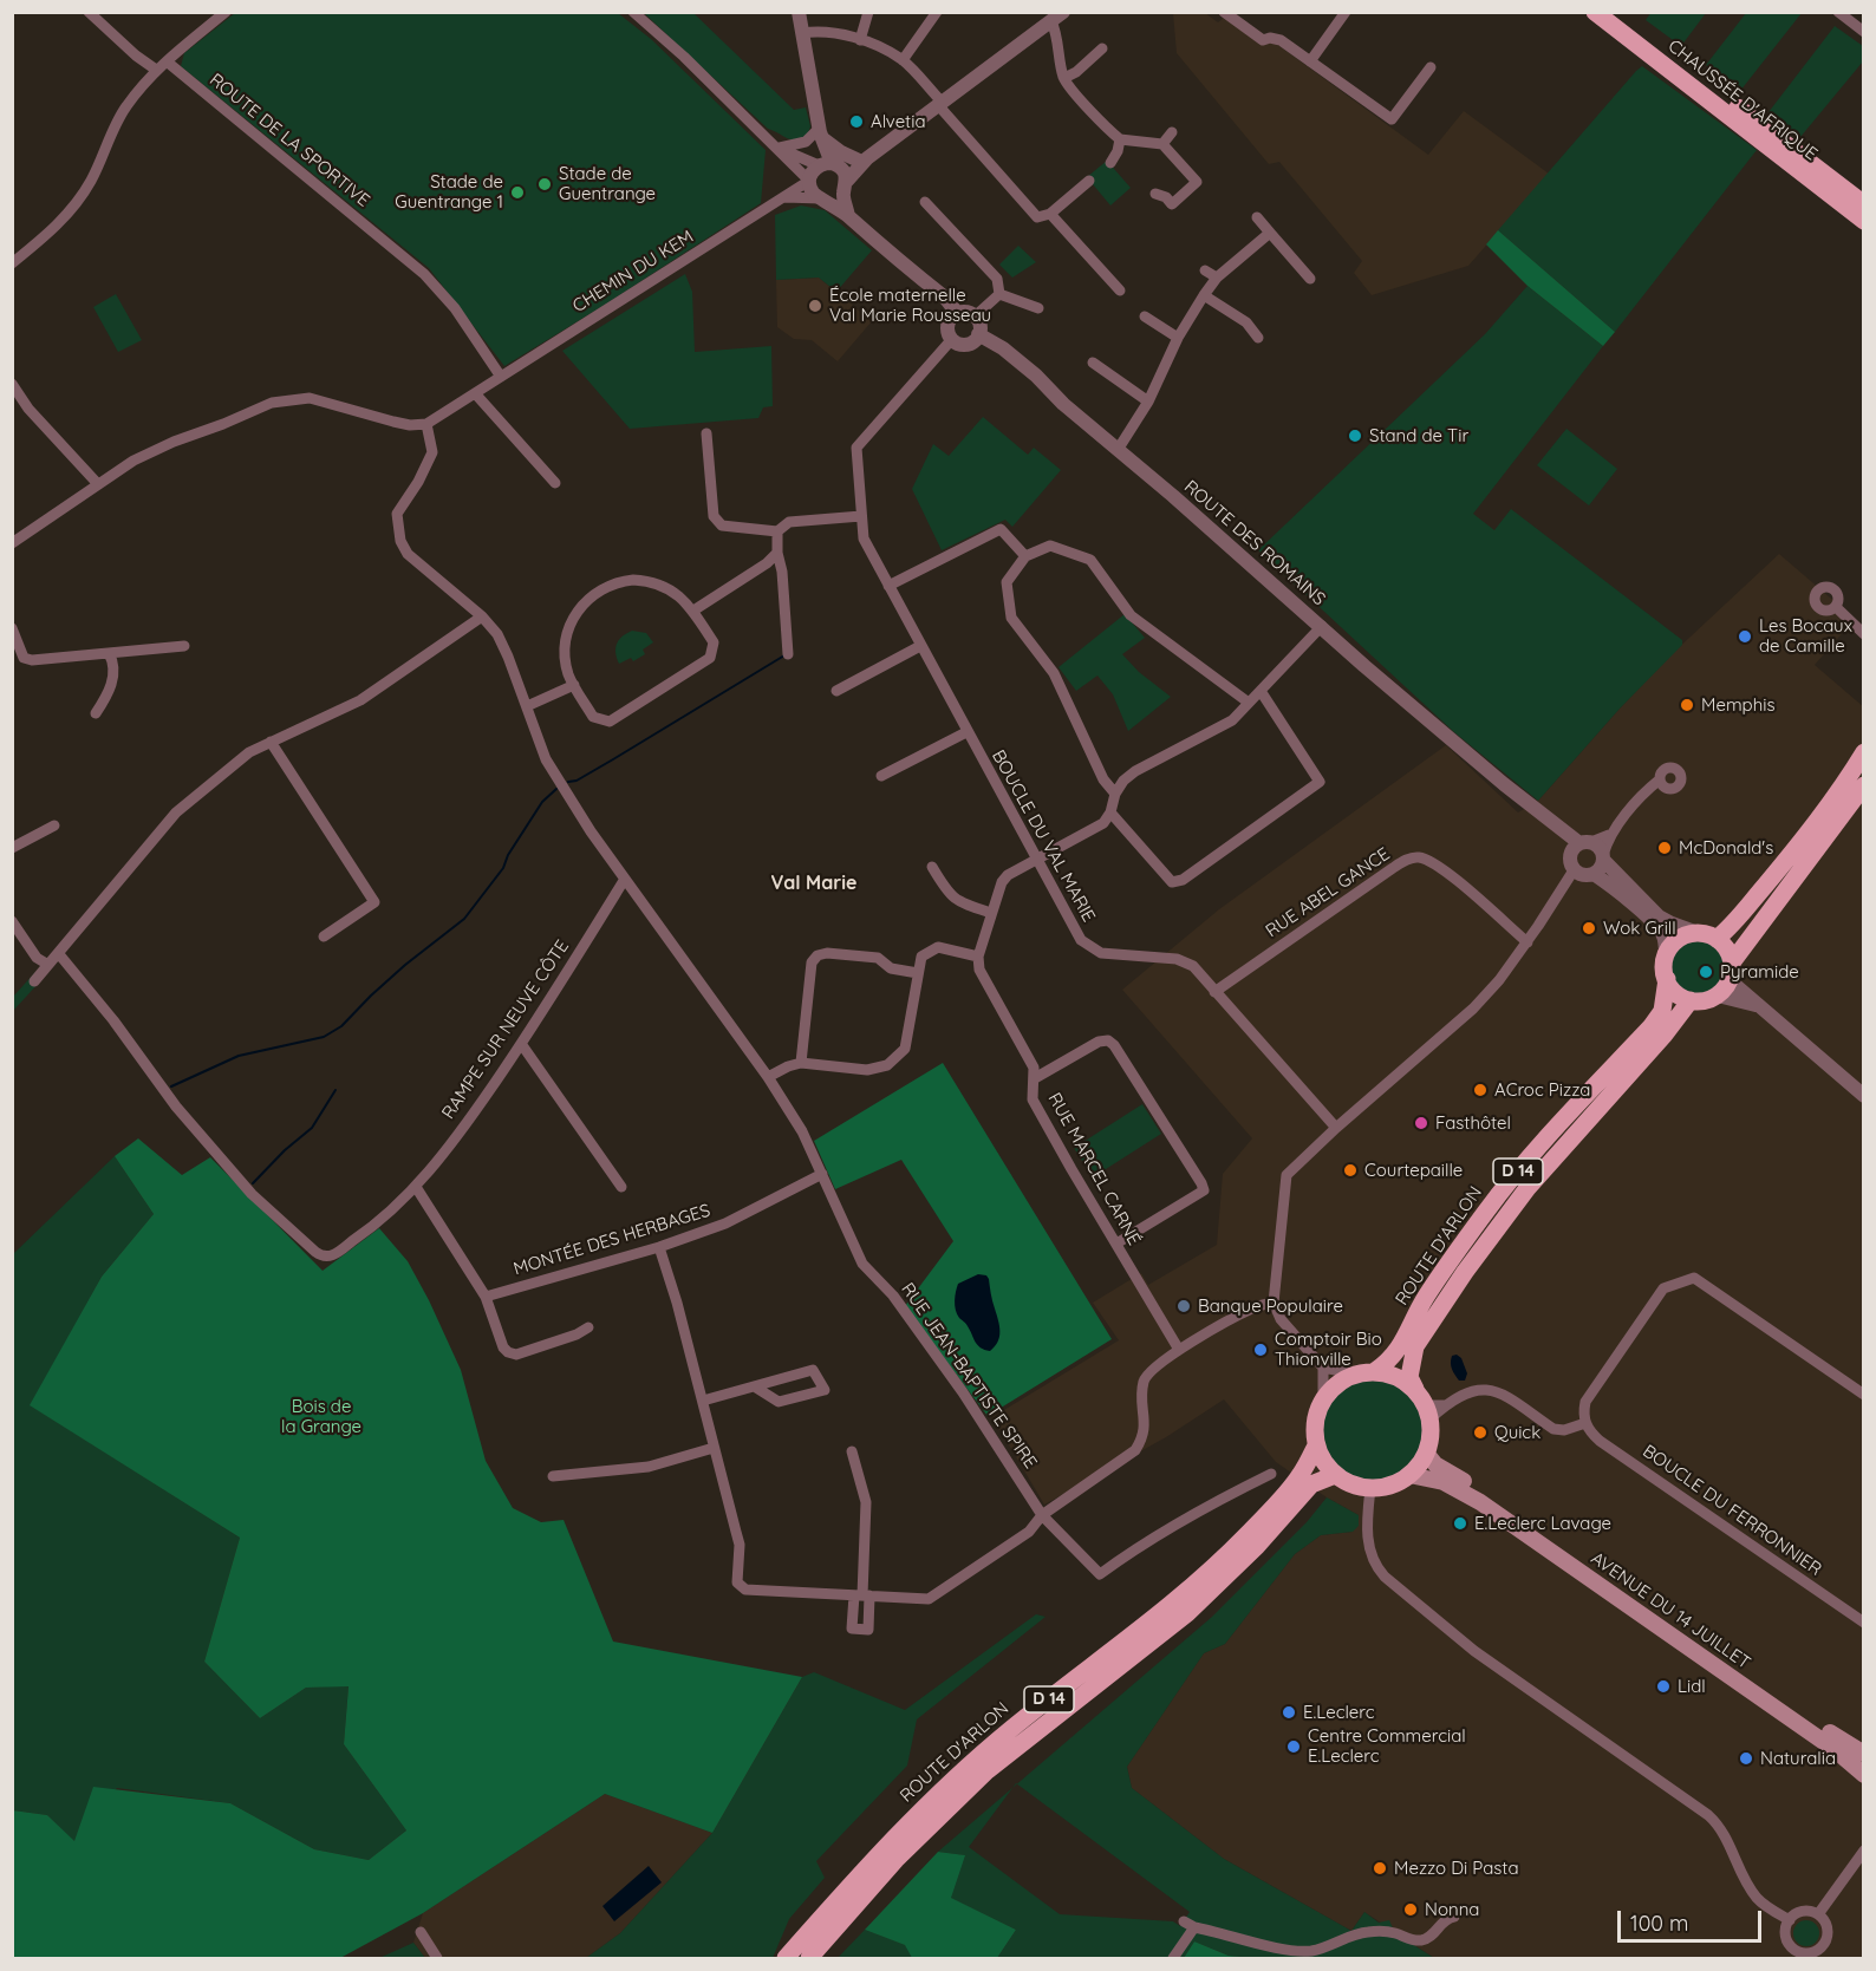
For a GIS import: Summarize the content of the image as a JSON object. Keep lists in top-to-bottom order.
{
  "streets": {
    "main road": [
      "CHAUSSÉE D'AFRIQUE",
      "D 14",
      "ROUTE D'ARLON",
      "AVENUE DU 14 JUILLET"
    ],
    "street": [
      "ROUTE DE LA SPORTIVE",
      "CHEMIN DU KEM",
      "ROUTE DES ROMAINS",
      "BOUCLE DU VAL MARIE",
      "RUE ABEL GANCE",
      "RAMPE SUR NEUVE CÔTE",
      "RUE MARCEL CARNÉ",
      "MONTÉE DES HERBAGES",
      "RUE JEAN-BAPTISTE SPIRE",
      "BOUCLE DU FERRONNIER"
    ]
  },
  "crossings": [
    ["ROUTE DE LA SPORTIVE", "CHEMIN DU KEM"],
    ["CHEMIN DU KEM", "RUE JEAN-BAPTISTE SPIRE"],
    ["ROUTE DES ROMAINS", "BOUCLE DU VAL MARIE"],
    ["ROUTE DES ROMAINS", "ROUTE D'ARLON"],
    ["BOUCLE DU VAL MARIE", "RUE ABEL GANCE"],
    ["RAMPE SUR NEUVE CÔTE", "RUE JEAN-BAPTISTE SPIRE"],
    ["MONTÉE DES HERBAGES", "RUE JEAN-BAPTISTE SPIRE"],
    ["ROUTE D'ARLON", "AVENUE DU 14 JUILLET"]
  ],
  "districts": ["Val Marie"],
  "parks": ["Bois de la Grange"],
  "places": [
    "Alvetia",
    "Stade de Guentrange",
    "Stade de Guentrange 1",
    "École maternelle Val Marie Rousseau",
    "Stand de Tir",
    "Les Bocaux de Camille",
    "Memphis",
    "McDonald's",
    "Wok Grill",
    "Pyramide",
    "ACroc Pizza",
    "Fasthôtel",
    "Courtepaille",
    "Banque Populaire",
    "Comptoir Bio Thionville",
    "Quick",
    "E.Leclerc Lavage",
    "Lidl",
    "E.Leclerc",
    "Centre Commercial E.Leclerc",
    "Naturalia",
    "Mezzo Di Pasta",
    "Nonna"
  ],
  "scale_bar": "100 m"
}
